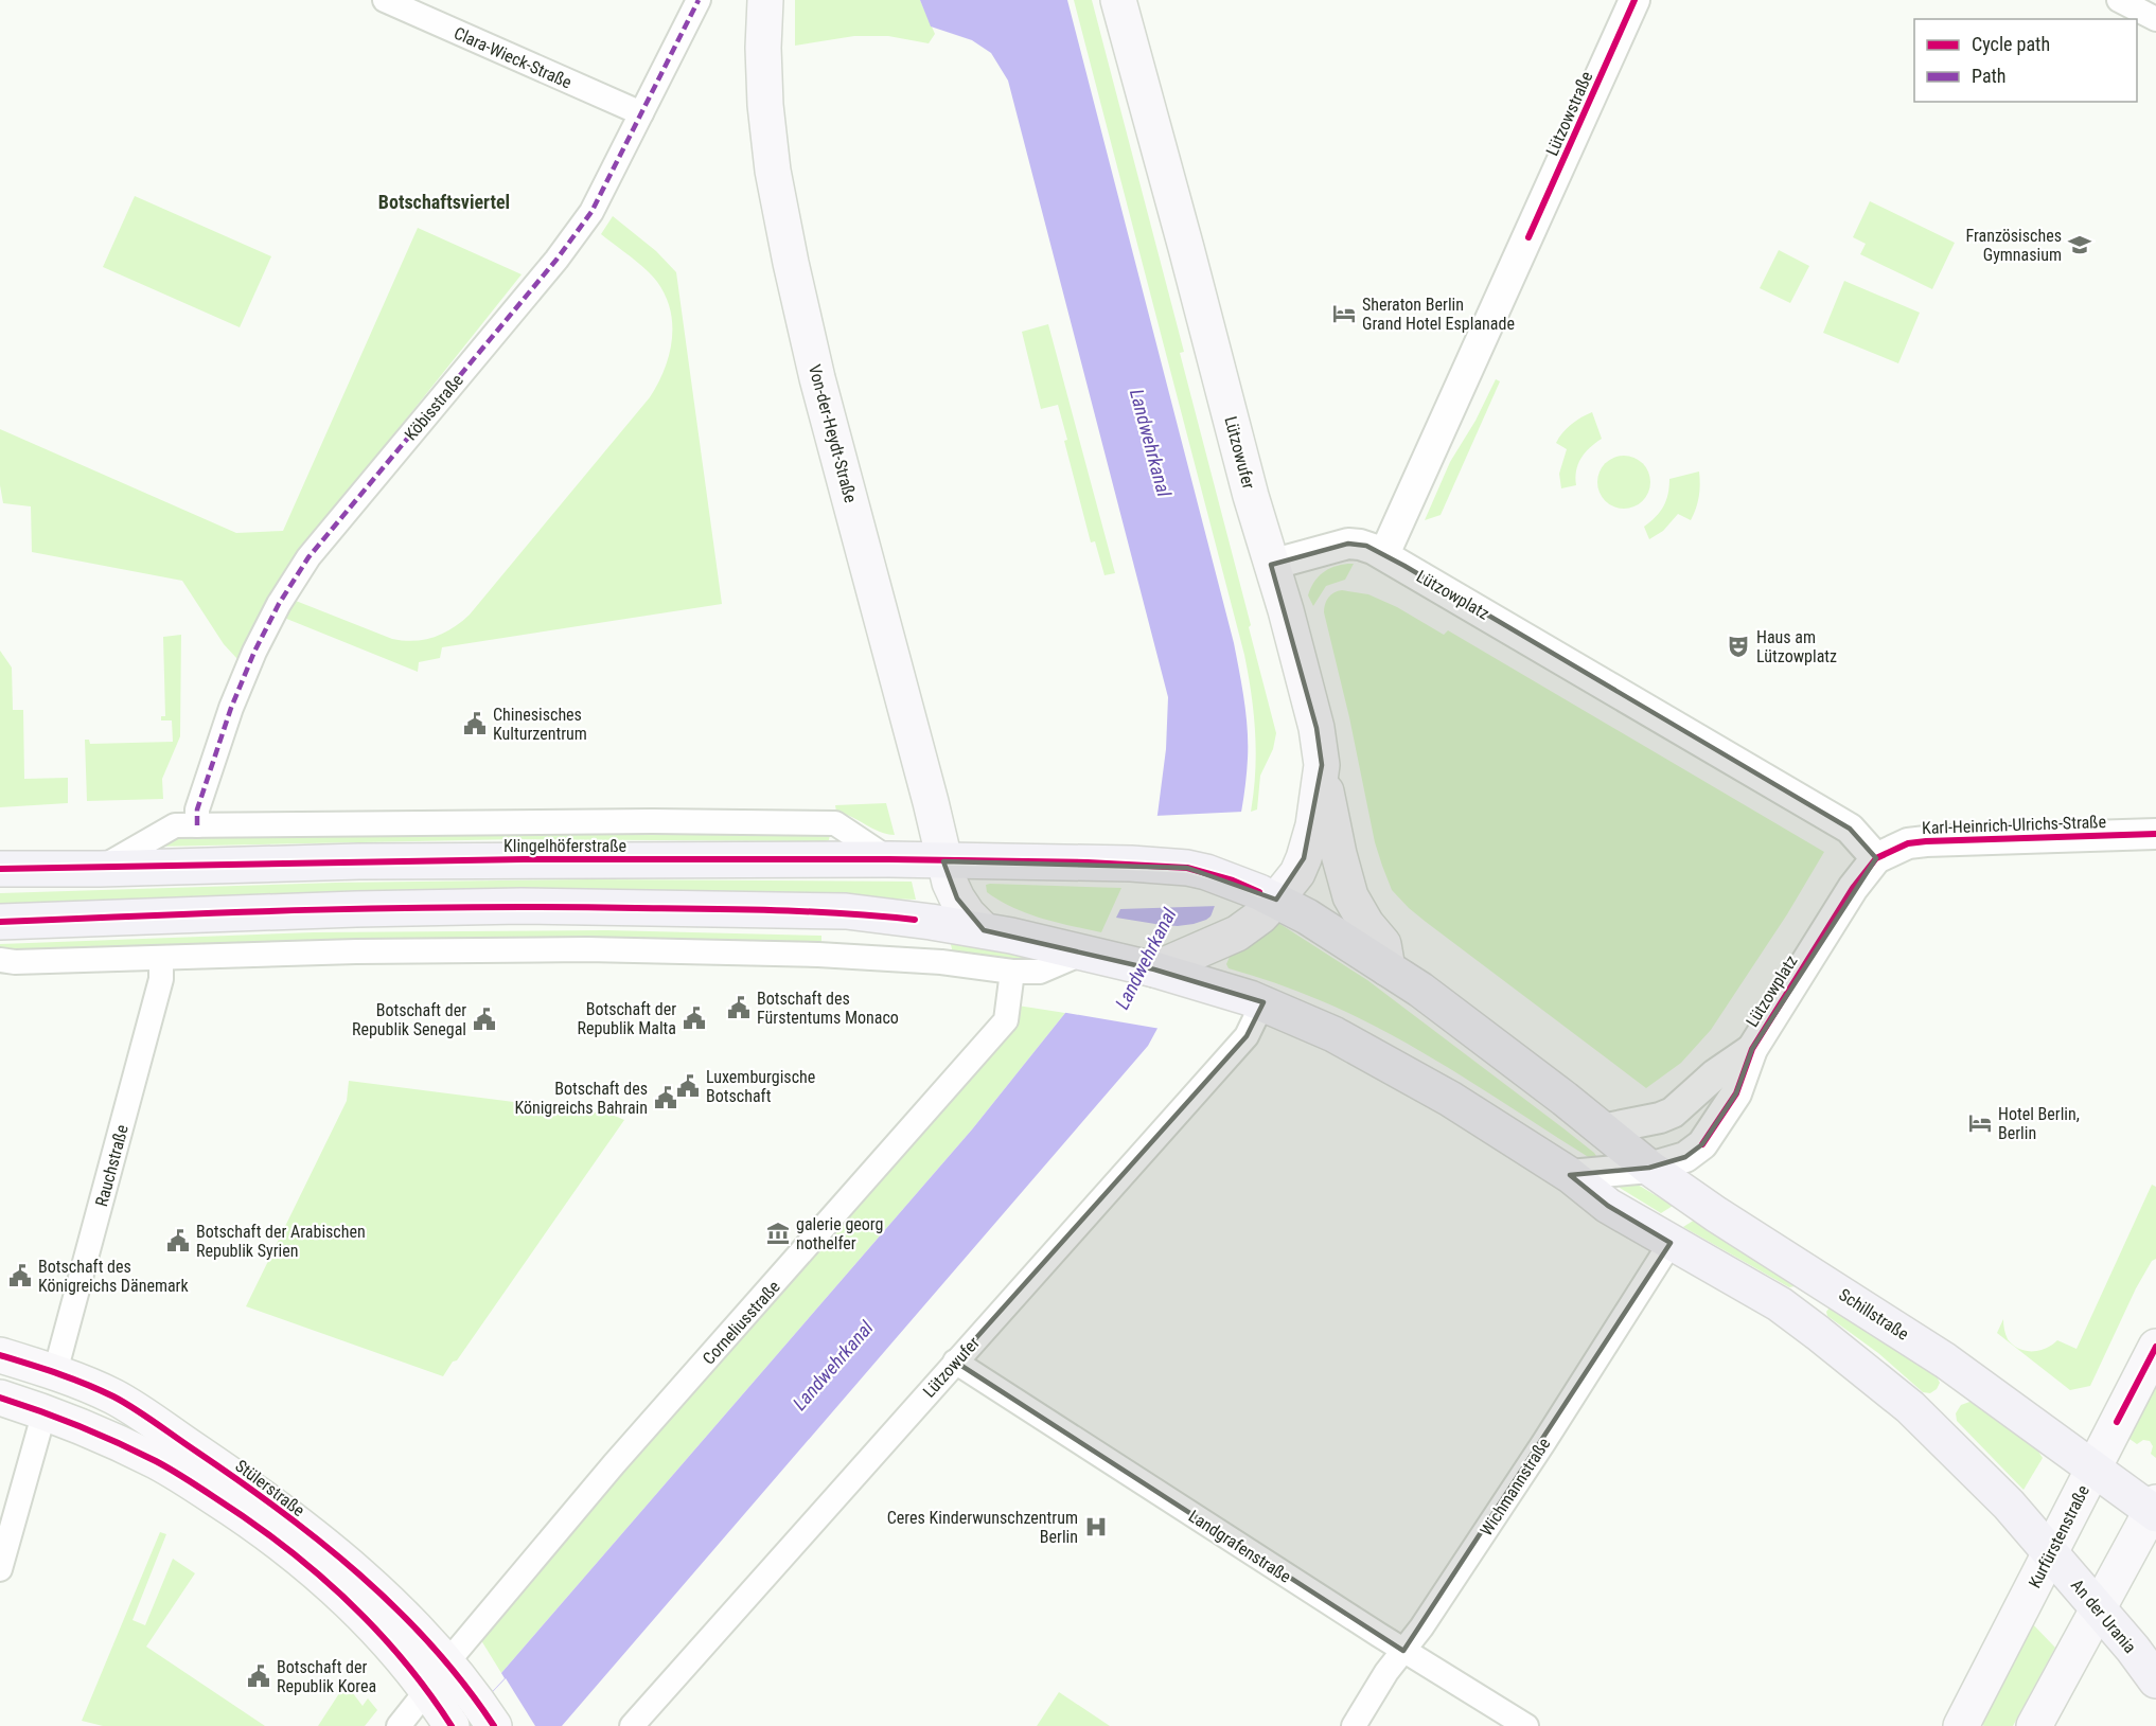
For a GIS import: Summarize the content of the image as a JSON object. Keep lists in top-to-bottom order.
{
  "streets": {
    "main road": [
      "Von-der-Heydt-Straße",
      "Lützowufer",
      "Klingelhöferstraße",
      "Schillstraße",
      "Stülerstraße",
      "Kurfürstenstraße",
      "An der Urania"
    ],
    "street": [
      "Clara-Wieck-Straße",
      "Lützowstraße",
      "Köbisstraße",
      "Lützowplatz",
      "Karl-Heinrich-Ulrichs-Straße",
      "Rauchstraße",
      "Corneliusstraße",
      "Wichmannstraße",
      "Landgrafenstraße"
    ]
  },
  "crossings": [
    ["Clara-Wieck-Straße", "Köbisstraße"],
    ["Lützowstraße", "Lützowplatz"],
    ["Köbisstraße", "Klingelhöferstraße"],
    ["Von-der-Heydt-Straße", "Klingelhöferstraße"],
    ["Lützowufer", "Klingelhöferstraße"],
    ["Lützowufer", "Landgrafenstraße"],
    ["Lützowplatz", "Karl-Heinrich-Ulrichs-Straße"],
    ["Lützowplatz", "Schillstraße"],
    ["Rauchstraße", "Stülerstraße"],
    ["Schillstraße", "Kurfürstenstraße"],
    ["Corneliusstraße", "Stülerstraße"],
    ["Wichmannstraße", "Landgrafenstraße"],
    ["Kurfürstenstraße", "An der Urania"]
  ],
  "districts": ["Botschaftsviertel"],
  "water": ["Landwehrkanal"],
  "places": {
    "school or university": ["Französisches Gymnasium"],
    "hotel": ["Sheraton Berlin Grand Hotel Esplanade", "Hotel Berlin, Berlin"],
    "theatre": ["Haus am Lützowplatz"],
    "public building": [
      "Chinesisches Kulturzentrum",
      "Botschaft des Fürstentums Monaco",
      "Botschaft der Republik Malta",
      "Botschaft der Republik Senegal",
      "Luxemburgische Botschaft",
      "Botschaft des Königreichs Bahrain",
      "Botschaft der Arabischen Republik Syrien",
      "Botschaft des Königreichs Dänemark",
      "Botschaft der Republik Korea"
    ],
    "museum": ["galerie georg nothelfer"],
    "hospital": ["Ceres Kinderwunschzentrum Berlin"]
  },
  "legend": ["Cycle path", "Path"]
}
